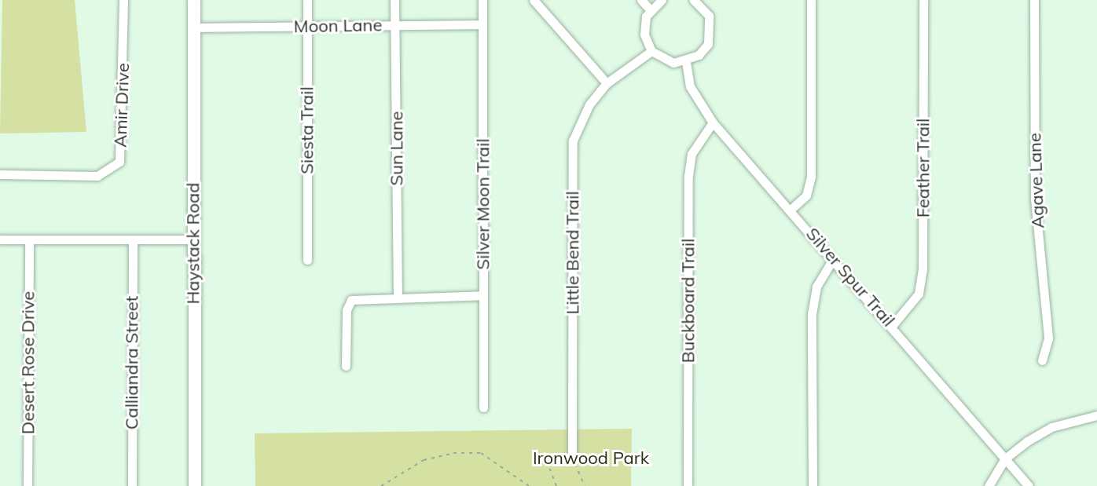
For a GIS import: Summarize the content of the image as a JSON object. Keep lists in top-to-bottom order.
{
  "streets": {
    "street": [
      "Moon Lane",
      "Amir Drive",
      "Siesta Trail",
      "Sun Lane",
      "Feather Trail",
      "Agave Lane",
      "Silver Moon Trail",
      "Haystack Road",
      "Little Bend Trail",
      "Silver Spur Trail",
      "Buckboard Trail",
      "Desert Rose Drive",
      "Calliandra Street"
    ]
  },
  "crossings": [
    ["Moon Lane", "Siesta Trail"],
    ["Moon Lane", "Sun Lane"],
    ["Moon Lane", "Silver Moon Trail"],
    ["Moon Lane", "Haystack Road"],
    ["Feather Trail", "Silver Spur Trail"],
    ["Silver Spur Trail", "Buckboard Trail"]
  ],
  "parks": ["Ironwood Park"]
}
